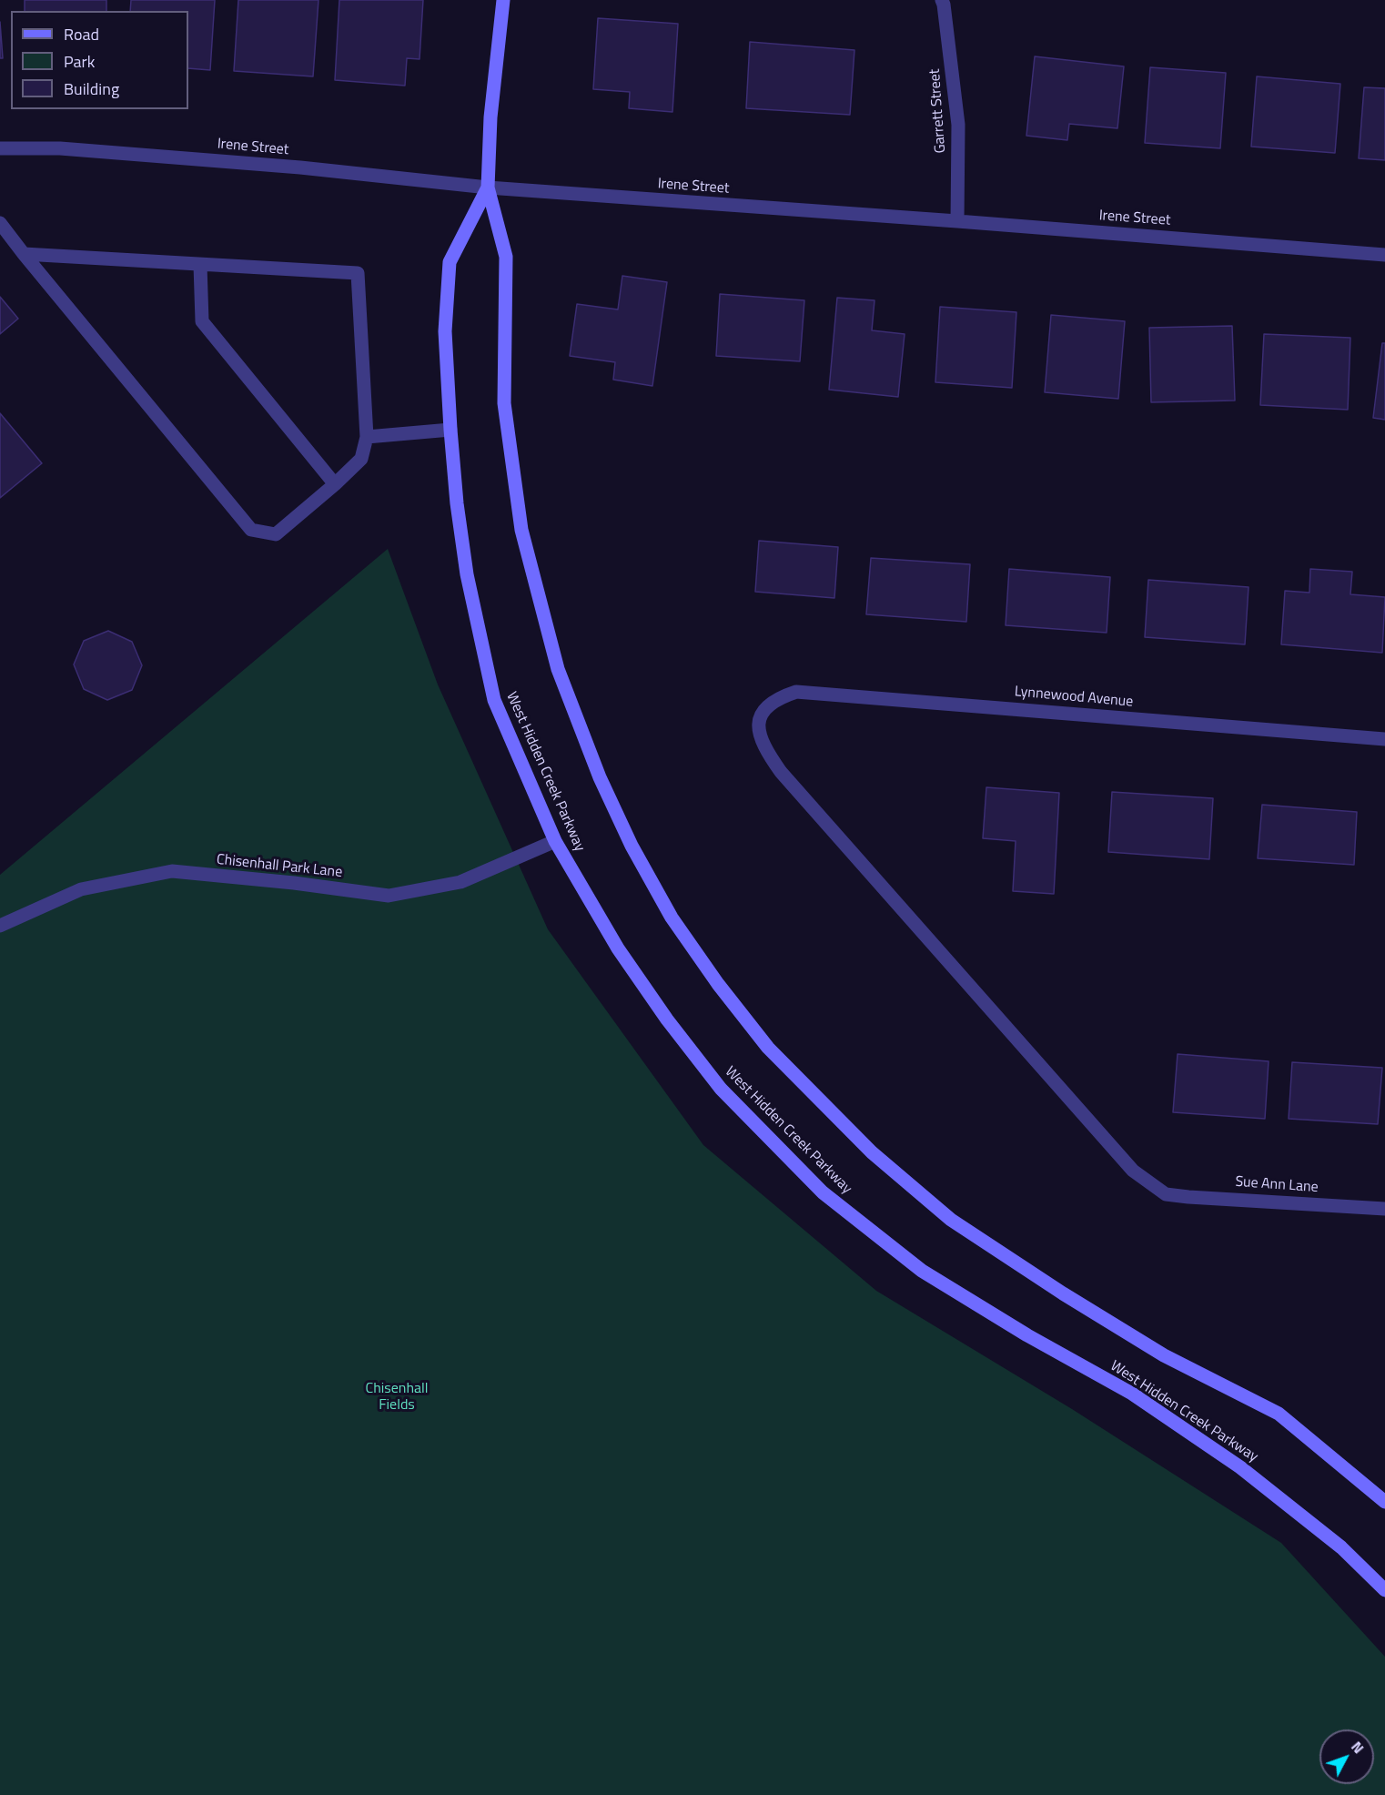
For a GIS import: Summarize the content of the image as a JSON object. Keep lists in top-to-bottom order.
{
  "streets": {
    "main road": ["West Hidden Creek Parkway"],
    "street": [
      "Garrett Street",
      "Irene Street",
      "Lynnewood Avenue",
      "Chisenhall Park Lane",
      "Sue Ann Lane"
    ]
  },
  "crossings": [
    ["Garrett Street", "Irene Street"],
    ["Irene Street", "West Hidden Creek Parkway"],
    ["Lynnewood Avenue", "Sue Ann Lane"],
    ["West Hidden Creek Parkway", "Chisenhall Park Lane"]
  ],
  "parks": ["Chisenhall Fields"],
  "legend": ["Road", "Park", "Building"],
  "north": "top right"
}
